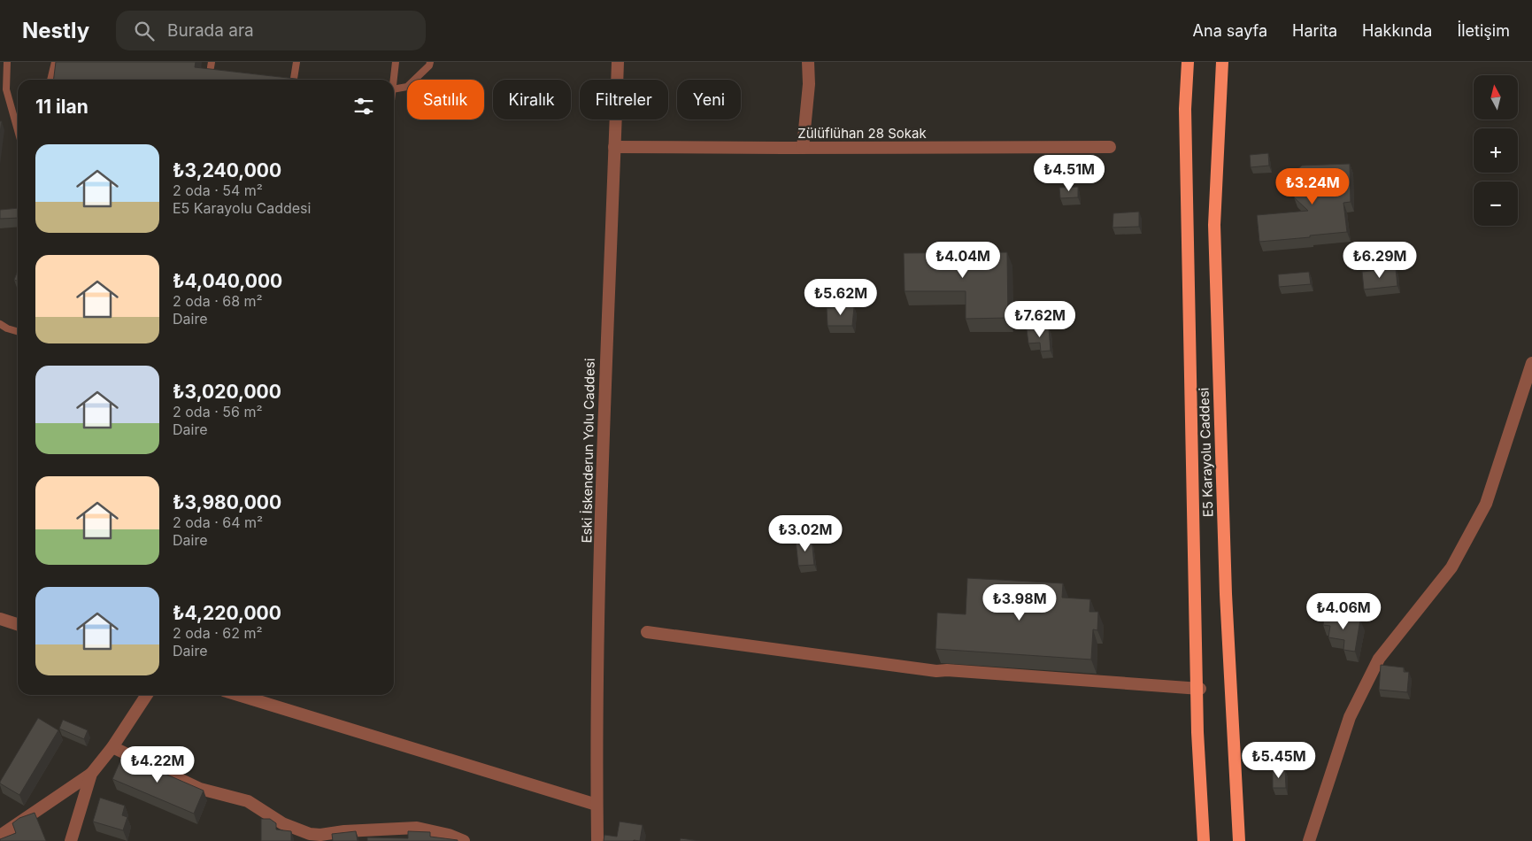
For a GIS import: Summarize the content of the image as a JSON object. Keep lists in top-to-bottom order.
{
  "streets": {
    "highway": ["E5 Karayolu Caddesi"],
    "street": ["Zülüflühan 28 Sokak", "Eski İskenderun Yolu Caddesi"]
  },
  "crossings": [
    ["Zülüflühan 28 Sokak", "Eski İskenderun Yolu Caddesi"]
  ],
  "north": "top",
  "page": {
    "header": "Nestly",
    "search": "Burada ara",
    "nav": [
      "Ana sayfa",
      "Harita",
      "Hakkında",
      "İletişim"
    ],
    "map_buttons": ["+", "−"],
    "chip": [
      "Satılık",
      "Kiralık",
      "Filtreler",
      "Yeni"
    ],
    "heading": "11 ilan",
    "list": [
      {
        "name": "₺3,240,000",
        "note": "2 oda · 54 m² · E5 Karayolu Caddesi"
      },
      {
        "name": "₺4,040,000",
        "note": "2 oda · 68 m² · Daire"
      },
      {
        "name": "₺3,020,000",
        "note": "2 oda · 56 m² · Daire"
      },
      {
        "name": "₺3,980,000",
        "note": "2 oda · 64 m² · Daire"
      },
      {
        "name": "₺4,220,000",
        "note": "2 oda · 62 m² · Daire"
      }
    ],
    "price": [
      "₺4.51M",
      "₺3.24M",
      "₺4.04M",
      "₺6.29M",
      "₺5.62M",
      "₺7.62M",
      "₺3.02M",
      "₺3.98M",
      "₺4.06M",
      "₺5.45M",
      "₺4.22M"
    ]
  }
}
